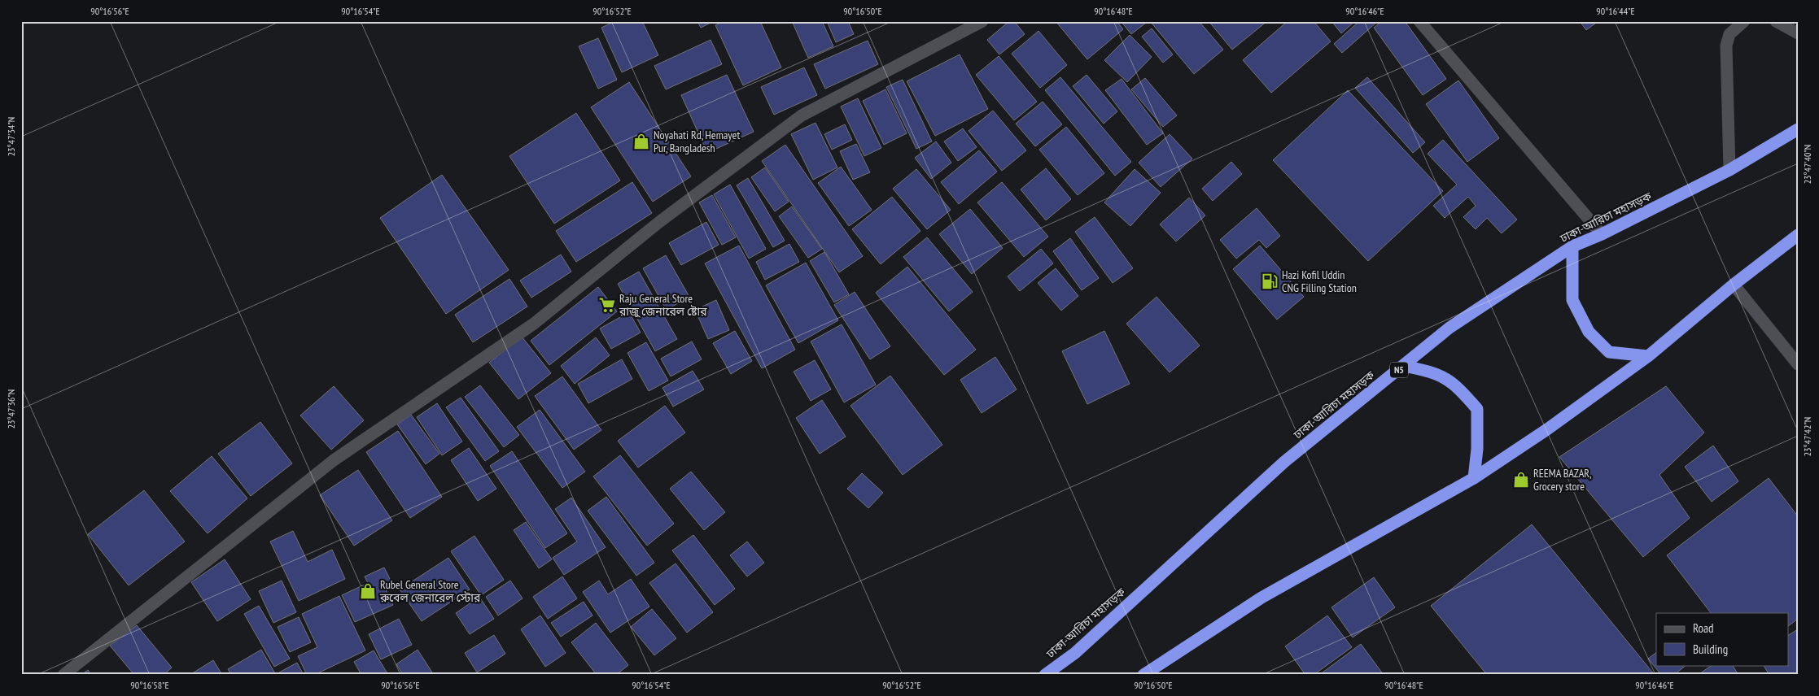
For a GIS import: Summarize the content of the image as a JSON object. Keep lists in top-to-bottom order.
{
  "streets": {
    "highway": ["ঢাকা-আরিচা মহাসড়ক", "N5"]
  },
  "places": {
    "shop": ["Noyahati Rd, Hemayet Pur, Bangladesh", "REEMA BAZAR, Grocery store", "Rubel General Store রুবেল জেনারেল স্টোর"],
    "fuel station": ["Hazi Kofil Uddin CNG Filling Station"],
    "supermarket": ["Raju General Store রাজু জেনারেল ষ্টোর"]
  },
  "legend": ["Road", "Building"],
  "coordinates": [
    "90°16'56\"E",
    "90°16'54\"E",
    "90°16'52\"E",
    "90°16'50\"E",
    "90°16'48\"E",
    "90°16'46\"E",
    "90°16'44\"E",
    "23°47'34\"N",
    "23°47'40\"N",
    "23°47'36\"N",
    "23°47'42\"N",
    "90°16'58\"E"
  ]
}
